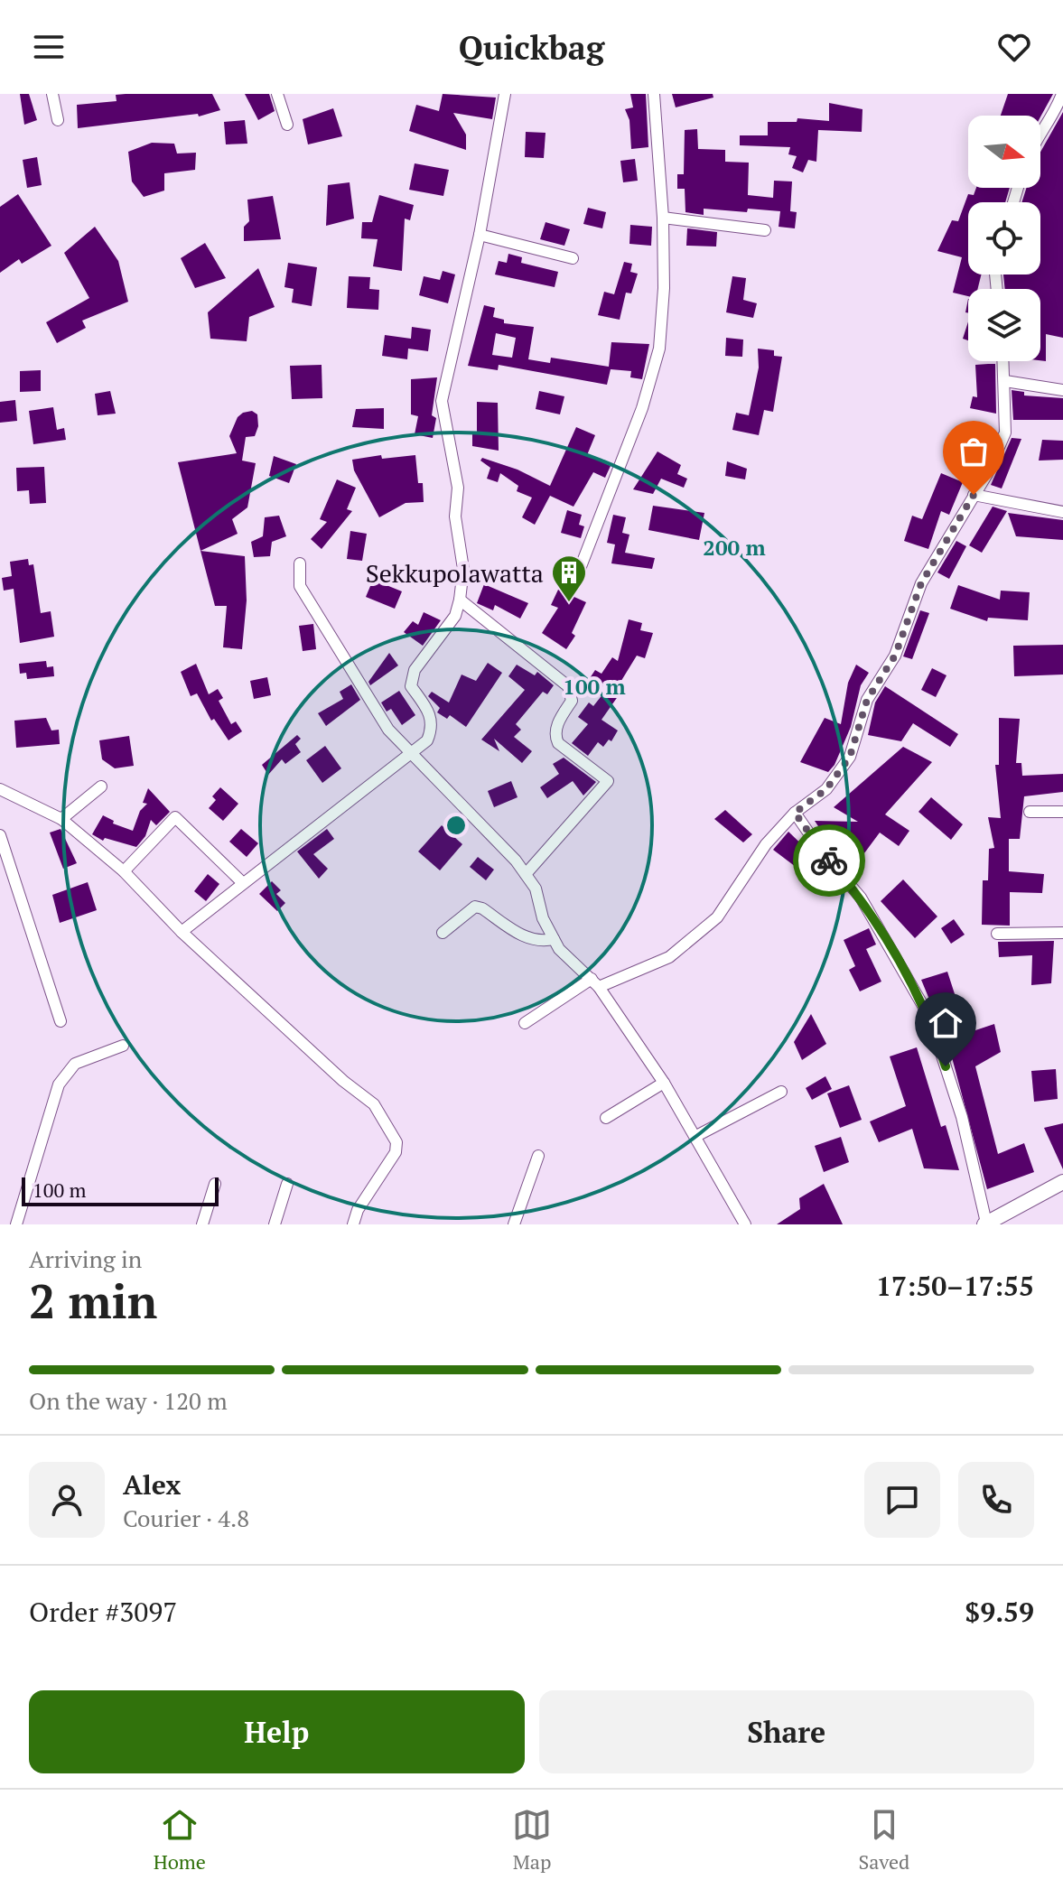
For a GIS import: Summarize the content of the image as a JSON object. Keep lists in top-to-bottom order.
{
  "places": {
    "building": ["Sekkupolawatta"]
  },
  "scale_bar": "100 m",
  "north": "right",
  "page": {
    "header": "Quickbag",
    "scale": "100 m",
    "heading": ["2 min", "Arriving in", "17:50–17:55"],
    "panel": [
      "Alex",
      "Courier · 4.8",
      "Order #3097",
      "$9.59"
    ],
    "bar": "On the way · 120 m",
    "buttons": ["Help", "Share"],
    "tabs": ["Home", "Map", "Saved"]
  },
  "rings": ["200 m", "100 m"]
}
